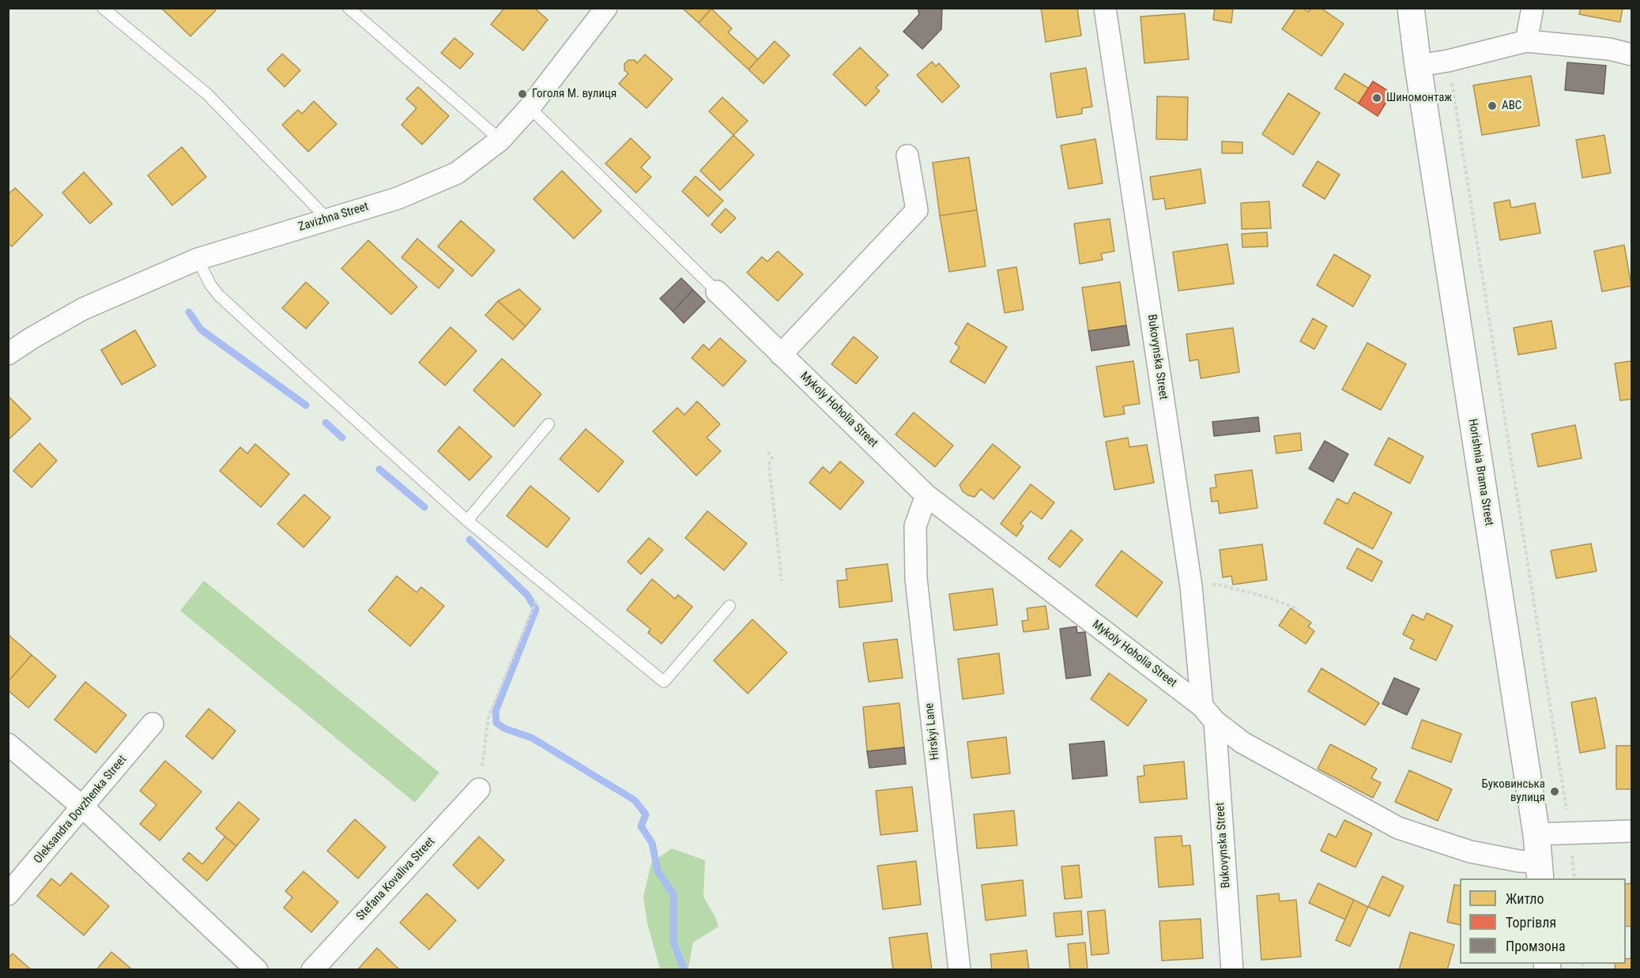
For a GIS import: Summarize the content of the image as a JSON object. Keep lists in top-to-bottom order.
{
  "streets": {
    "street": [
      "Zavizhna Street",
      "Bukovynska Street",
      "Mykoly Hoholia Street",
      "Horishnia Brama Street",
      "Hirskyi Lane",
      "Oleksandra Dovzhenka Street",
      "Stefana Kovaliva Street"
    ]
  },
  "crossings": [
    ["Zavizhna Street", "Mykoly Hoholia Street"],
    ["Bukovynska Street", "Mykoly Hoholia Street"],
    ["Mykoly Hoholia Street", "Horishnia Brama Street"],
    ["Mykoly Hoholia Street", "Hirskyi Lane"]
  ],
  "places": [
    "Гоголя М. вулиця",
    "Шиномонтаж",
    "ABC",
    "Буковинська вулиця"
  ],
  "legend": ["Житло", "Торгівля", "Промзона"]
}
